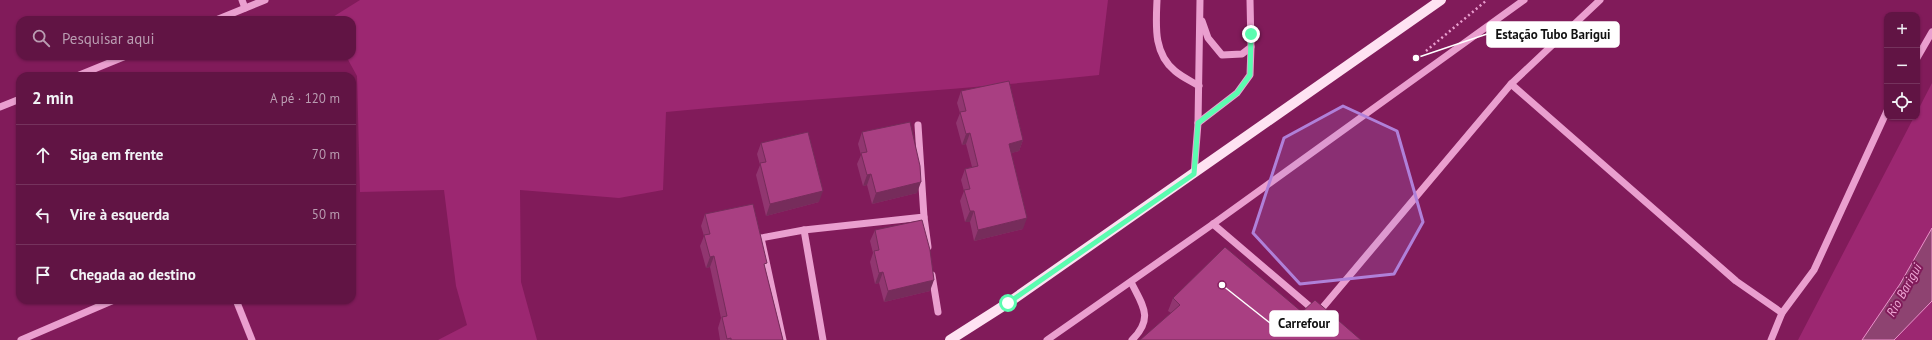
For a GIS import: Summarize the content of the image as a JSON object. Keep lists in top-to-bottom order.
{
  "water": ["Rio Barigui"],
  "places": ["Estação Tubo Barigui", "Carrefour"],
  "page": {
    "map_buttons": ["+", "−"],
    "search": "Pesquisar aqui",
    "heading": ["2 min", "A pé · 120 m"],
    "list": [
      ["Siga em frente", "70 m"],
      ["Vire à esquerda", "50 m"],
      "Chegada ao destino"
    ]
  }
}
